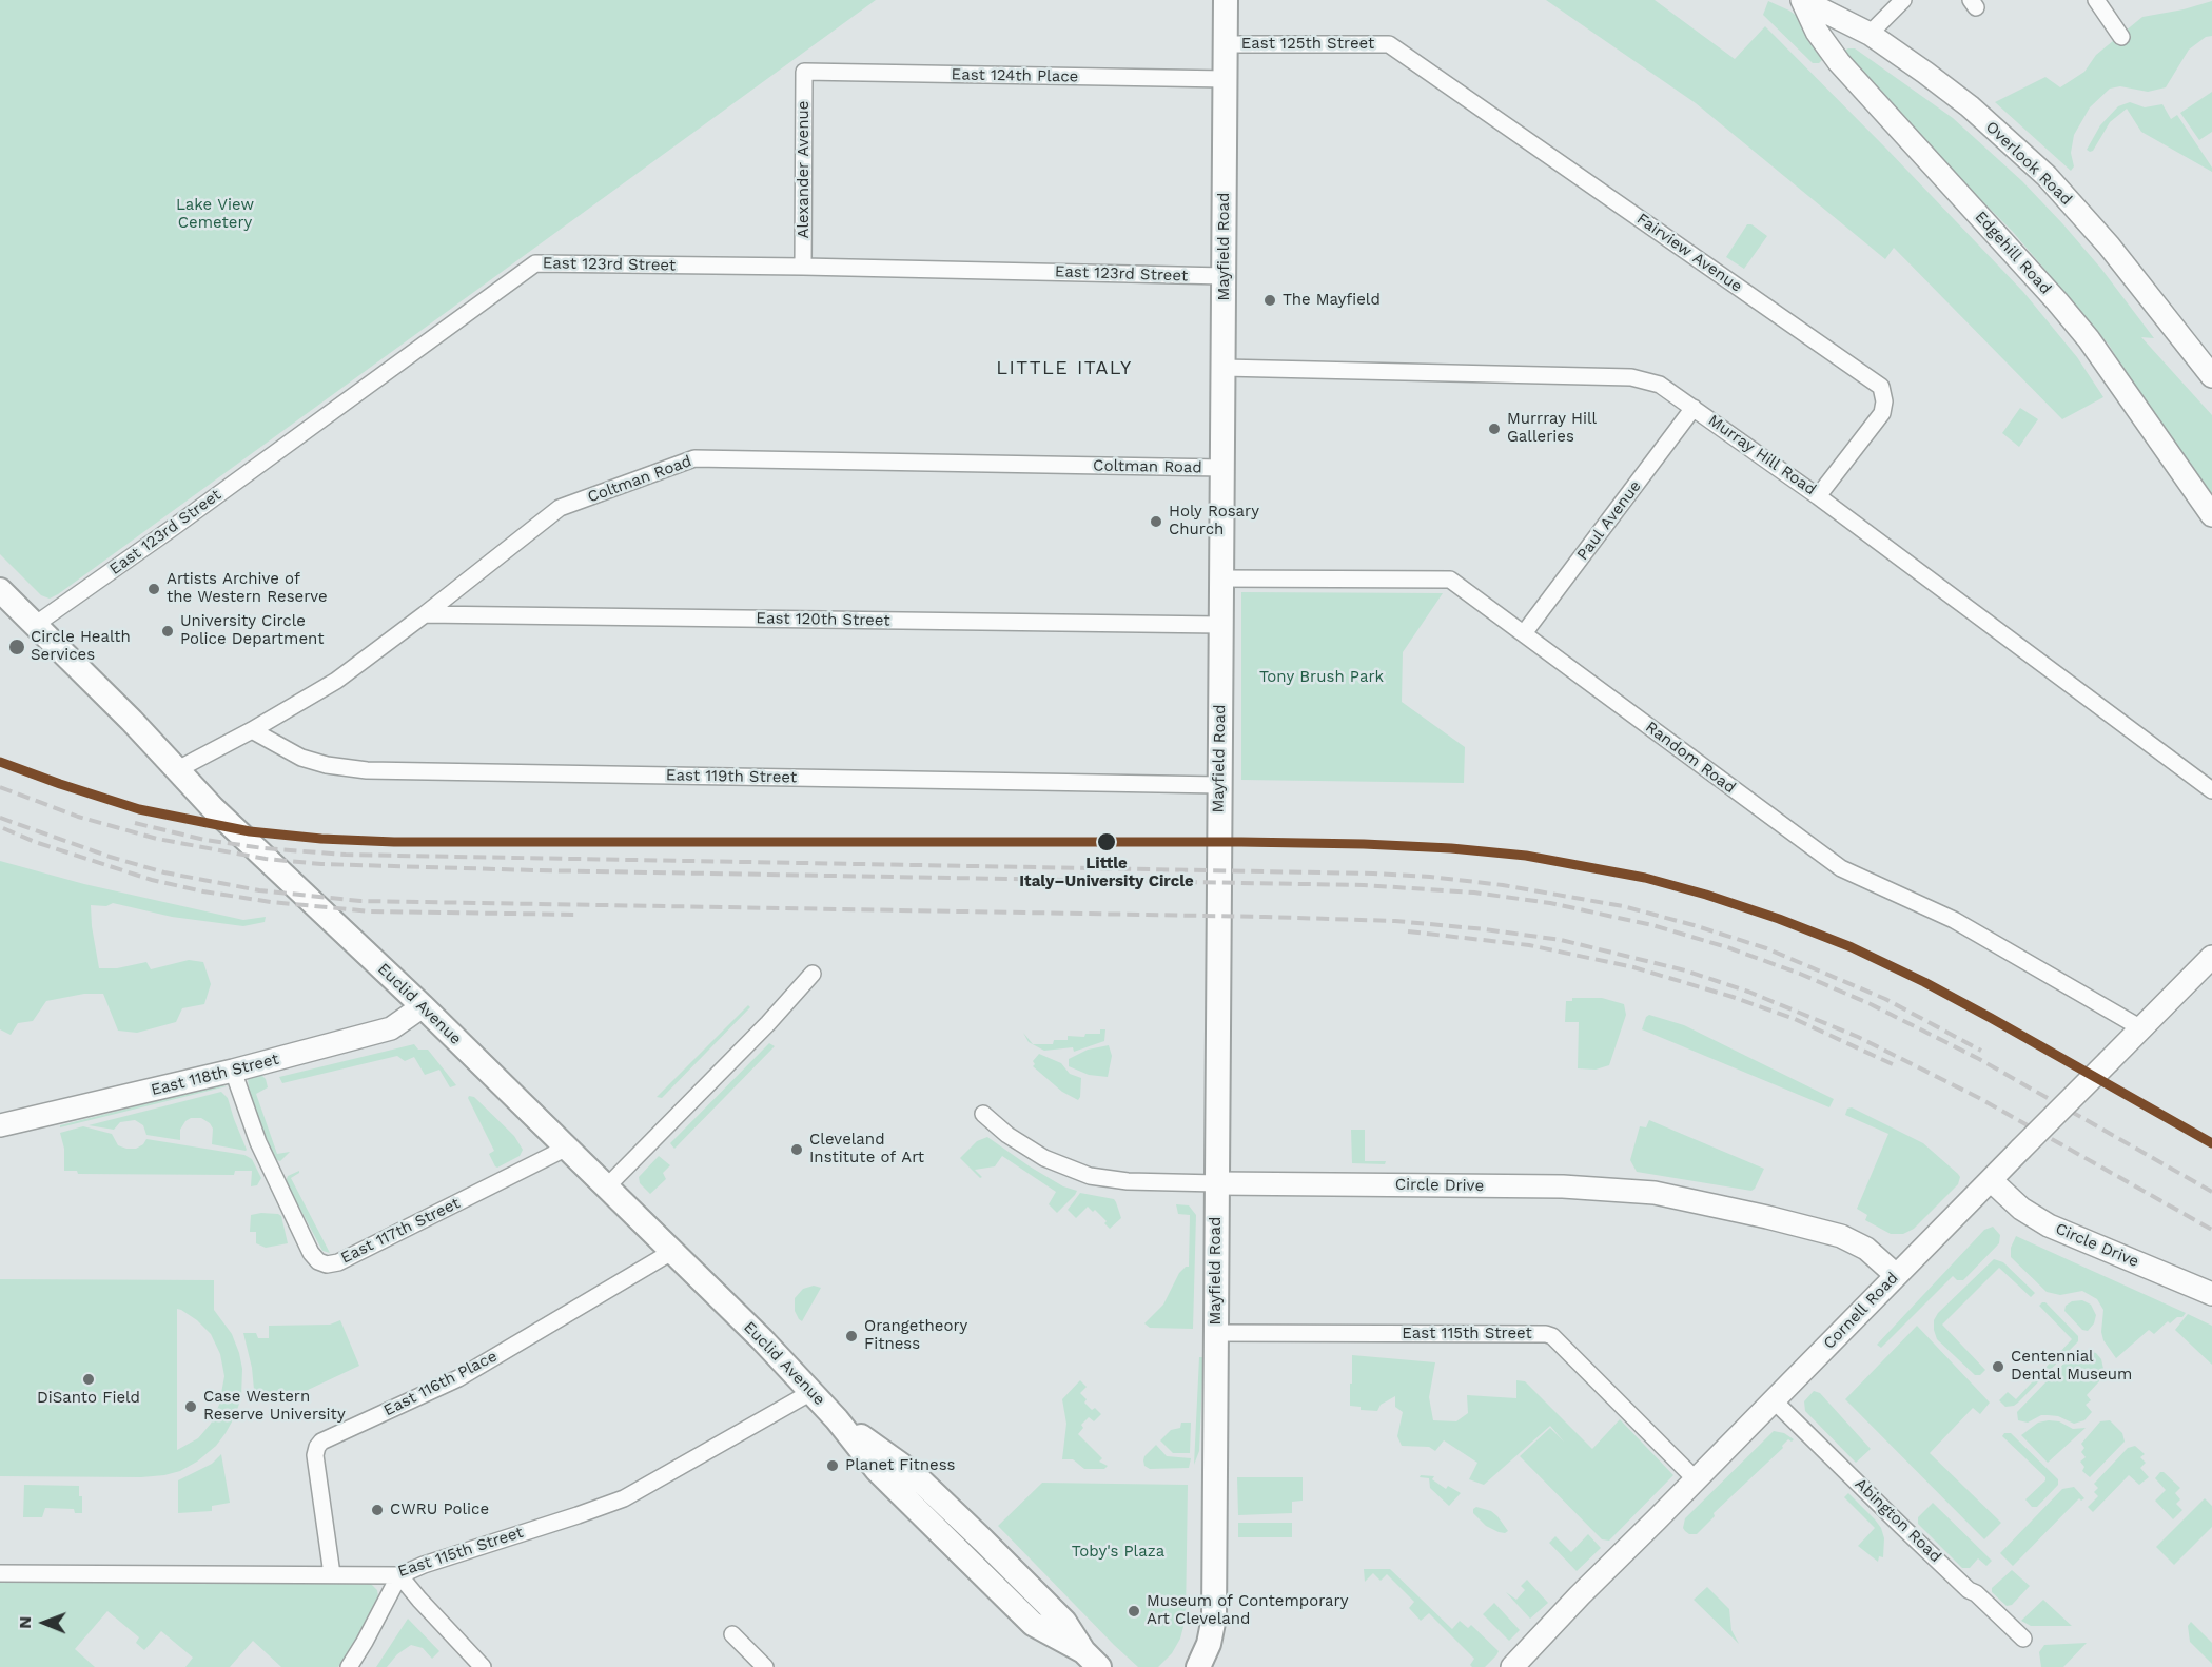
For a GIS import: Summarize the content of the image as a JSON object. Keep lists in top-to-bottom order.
{
  "streets": {
    "main road": ["Mayfield Road", "Euclid Avenue"],
    "street": [
      "East 125th Street",
      "East 124th Place",
      "Overlook Road",
      "Alexander Avenue",
      "Fairview Avenue",
      "Edgehill Road",
      "East 123rd Street",
      "Murray Hill Road",
      "Coltman Road",
      "Paul Avenue",
      "East 120th Street",
      "Random Road",
      "East 119th Street",
      "East 118th Street",
      "Circle Drive",
      "East 117th Street",
      "Cornell Road",
      "East 115th Street",
      "East 116th Place",
      "Abington Road"
    ]
  },
  "crossings": [
    ["East 125th Street", "Mayfield Road"],
    ["East 125th Street", "Fairview Avenue"],
    ["East 124th Place", "Alexander Avenue"],
    ["East 124th Place", "Mayfield Road"],
    ["Overlook Road", "Edgehill Road"],
    ["Alexander Avenue", "East 123rd Street"],
    ["Mayfield Road", "East 123rd Street"],
    ["Mayfield Road", "Murray Hill Road"],
    ["Mayfield Road", "Coltman Road"],
    ["Mayfield Road", "East 120th Street"],
    ["Mayfield Road", "Random Road"],
    ["Mayfield Road", "East 119th Street"],
    ["Mayfield Road", "Circle Drive"],
    ["Mayfield Road", "East 115th Street"],
    ["Fairview Avenue", "Murray Hill Road"],
    ["East 123rd Street", "Euclid Avenue"],
    ["Murray Hill Road", "Paul Avenue"],
    ["Coltman Road", "East 120th Street"],
    ["Coltman Road", "East 119th Street"],
    ["Coltman Road", "Euclid Avenue"],
    ["Paul Avenue", "Random Road"],
    ["Random Road", "Cornell Road"],
    ["Euclid Avenue", "East 118th Street"],
    ["Euclid Avenue", "East 117th Street"],
    ["Euclid Avenue", "East 115th Street"],
    ["Euclid Avenue", "East 116th Place"],
    ["East 118th Street", "East 117th Street"],
    ["Circle Drive", "Cornell Road"],
    ["Cornell Road", "East 115th Street"],
    ["Cornell Road", "Abington Road"],
    ["East 115th Street", "East 116th Place"]
  ],
  "districts": ["LITTLE ITALY"],
  "parks": ["Lake View Cemetery", "Tony Brush Park", "Toby's Plaza"],
  "places": [
    "The Mayfield",
    "Murrray Hill Galleries",
    "Holy Rosary Church",
    "Artists Archive of the Western Reserve",
    "University Circle Police Department",
    "Circle Health Services",
    "Little Italy–University Circle",
    "Cleveland Institute of Art",
    "Orangetheory Fitness",
    "Centennial Dental Museum",
    "DiSanto Field",
    "Case Western Reserve University",
    "Planet Fitness",
    "CWRU Police",
    "Museum of Contemporary Art Cleveland"
  ],
  "north": "left"
}
